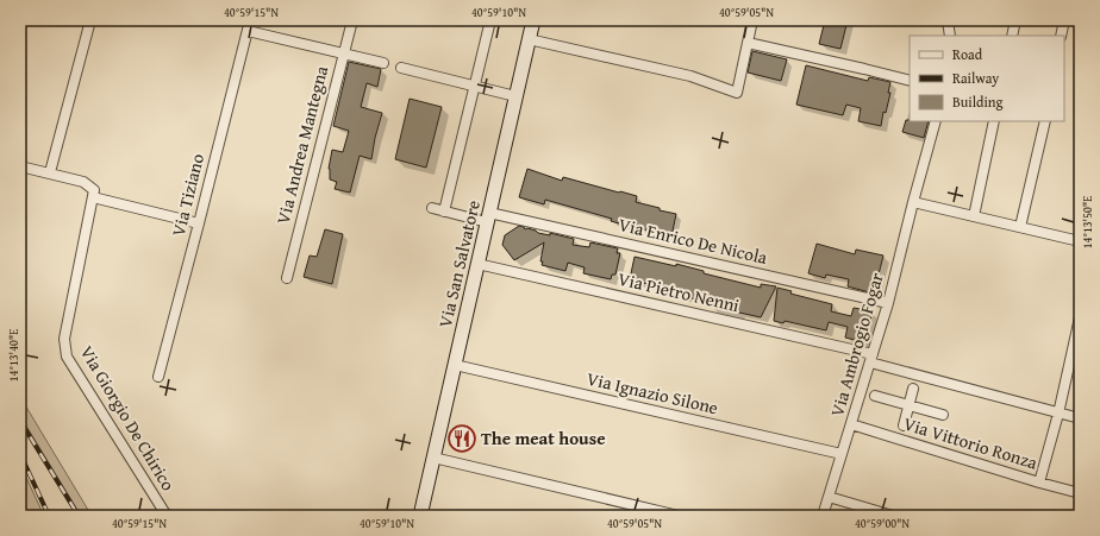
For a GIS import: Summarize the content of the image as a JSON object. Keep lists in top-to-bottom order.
{
  "streets": {
    "street": [
      "Via Andrea Mantegna",
      "Via Tiziano",
      "Via Enrico De Nicola",
      "Via San Salvatore",
      "Via Pietro Nenni",
      "Via Ambrogio Fogar",
      "Via Ignazio Silone",
      "Via Giorgio De Chirico",
      "Via Vittorio Ronza"
    ]
  },
  "crossings": [
    ["Via Enrico De Nicola", "Via San Salvatore"],
    ["Via Enrico De Nicola", "Via Ambrogio Fogar"],
    ["Via San Salvatore", "Via Pietro Nenni"],
    ["Via San Salvatore", "Via Ignazio Silone"],
    ["Via Pietro Nenni", "Via Ambrogio Fogar"],
    ["Via Ambrogio Fogar", "Via Ignazio Silone"],
    ["Via Ambrogio Fogar", "Via Vittorio Ronza"]
  ],
  "places": {
    "restaurant": ["The meat house"]
  },
  "legend": ["Road", "Railway", "Building"],
  "coordinates": [
    "40°59'15\"N",
    "40°59'10\"N",
    "40°59'05\"N",
    "14°13'50\"E",
    "14°13'40\"E",
    "40°59'00\"N"
  ]
}
